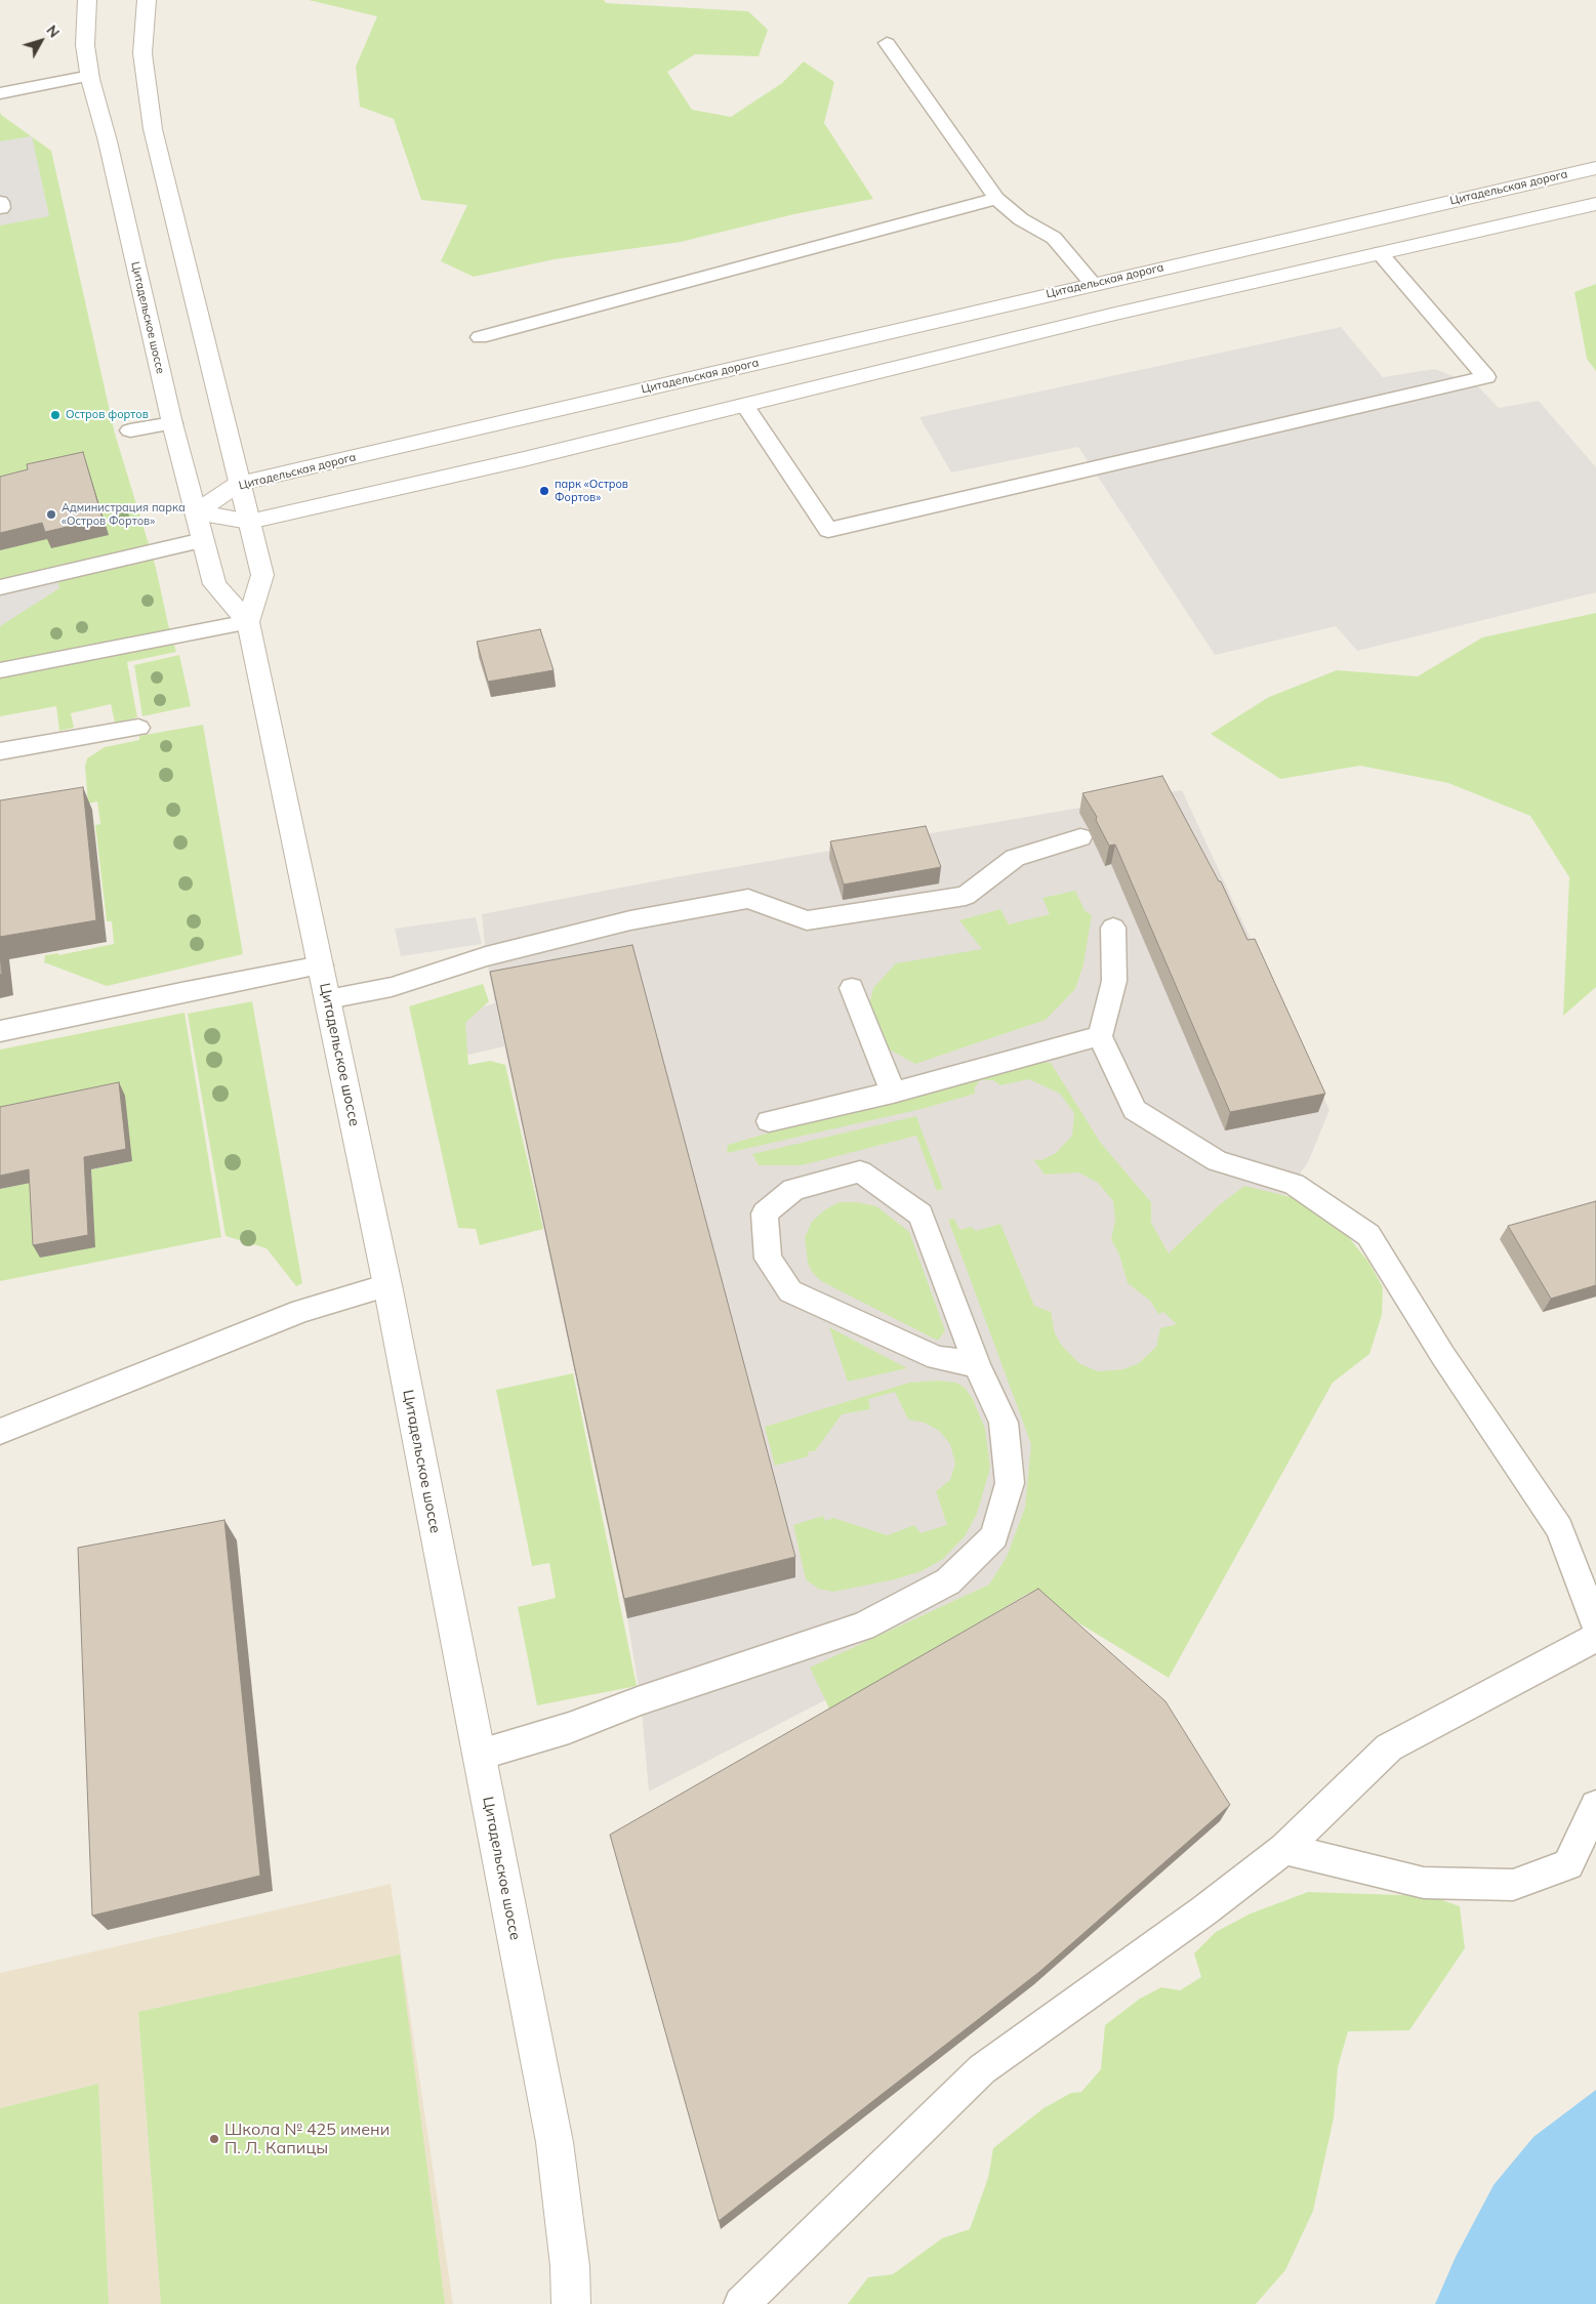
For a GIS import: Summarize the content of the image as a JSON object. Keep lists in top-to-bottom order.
{
  "streets": {
    "street": ["Цитадельская дорога", "Цитадельское шоссе"]
  },
  "crossings": [
    ["Цитадельская дорога", "Цитадельское шоссе"]
  ],
  "places": [
    "Остров фортов",
    "парк «Остров Фортов»",
    "Администрация парка «Остров Фортов»",
    "Школа № 425 имени П. Л. Капицы"
  ],
  "north": "top right"
}
